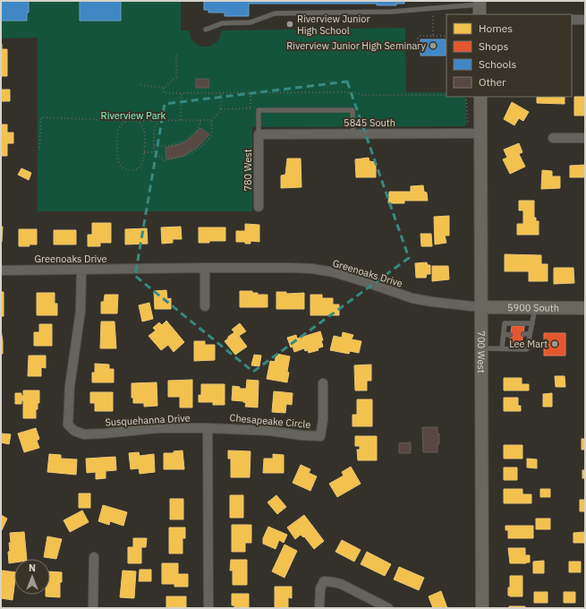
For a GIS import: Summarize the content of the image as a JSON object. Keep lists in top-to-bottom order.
{
  "streets": {
    "main road": ["5900 South", "700 West"],
    "street": [
      "5845 South",
      "780 West",
      "Greenoaks Drive",
      "Susquehanna Drive",
      "Chesapeake Circle"
    ]
  },
  "crossings": [
    ["5845 South", "780 West"],
    ["5845 South", "700 West"],
    ["Greenoaks Drive", "5900 South"],
    ["Greenoaks Drive", "700 West"],
    ["Greenoaks Drive", "Susquehanna Drive"],
    ["5900 South", "700 West"],
    ["Susquehanna Drive", "Chesapeake Circle"]
  ],
  "parks": ["Riverview Park"],
  "places": ["Riverview Junior High School", "Riverview Junior High Seminary", "Lee Mart"],
  "legend": [
    "Homes",
    "Shops",
    "Schools",
    "Other"
  ],
  "north": "top"
}
